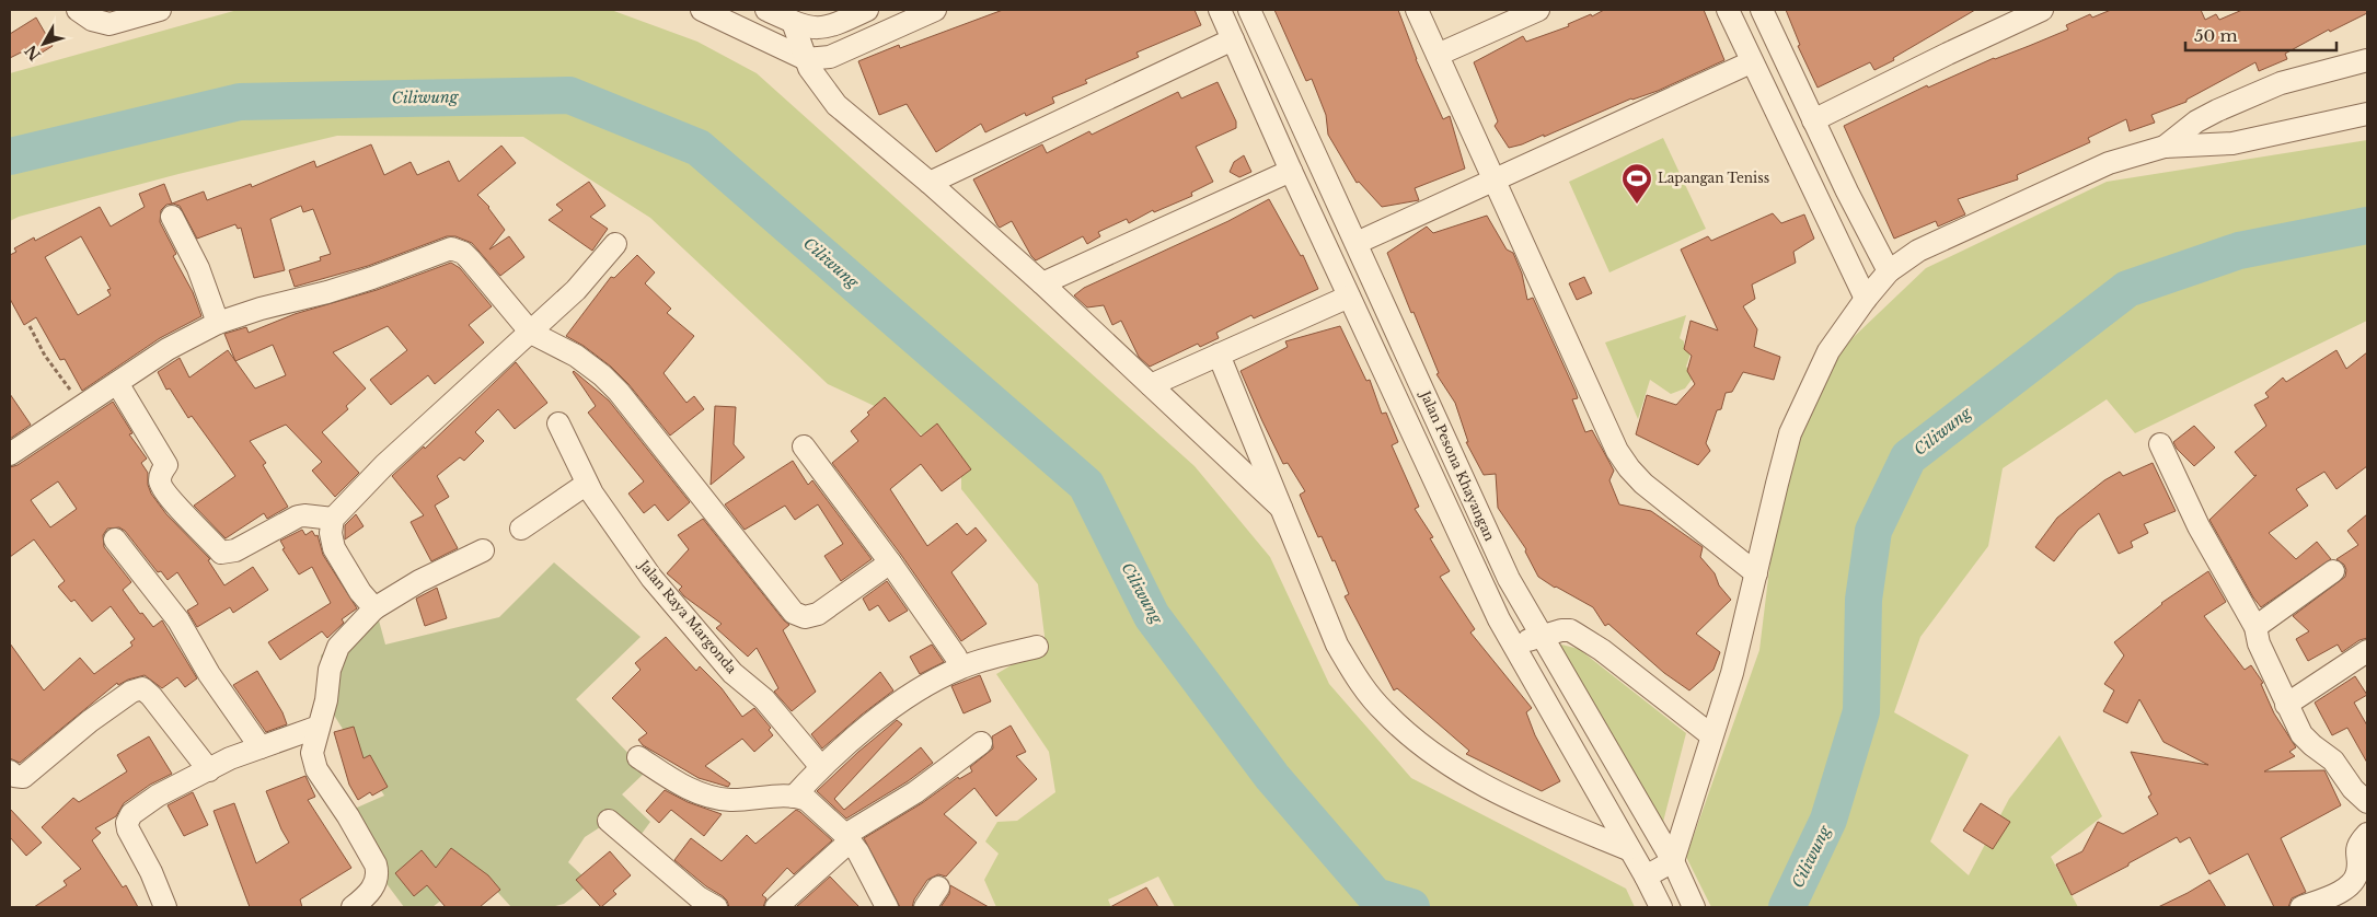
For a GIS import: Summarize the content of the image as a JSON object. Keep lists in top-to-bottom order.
{
  "streets": {
    "street": ["Jalan Pesona Khayangan", "Jalan Raya Margonda"]
  },
  "water": ["Ciliwung"],
  "places": {
    "sports": ["Lapangan Teniss"]
  },
  "scale_bar": "50 m",
  "north": "bottom left"
}
